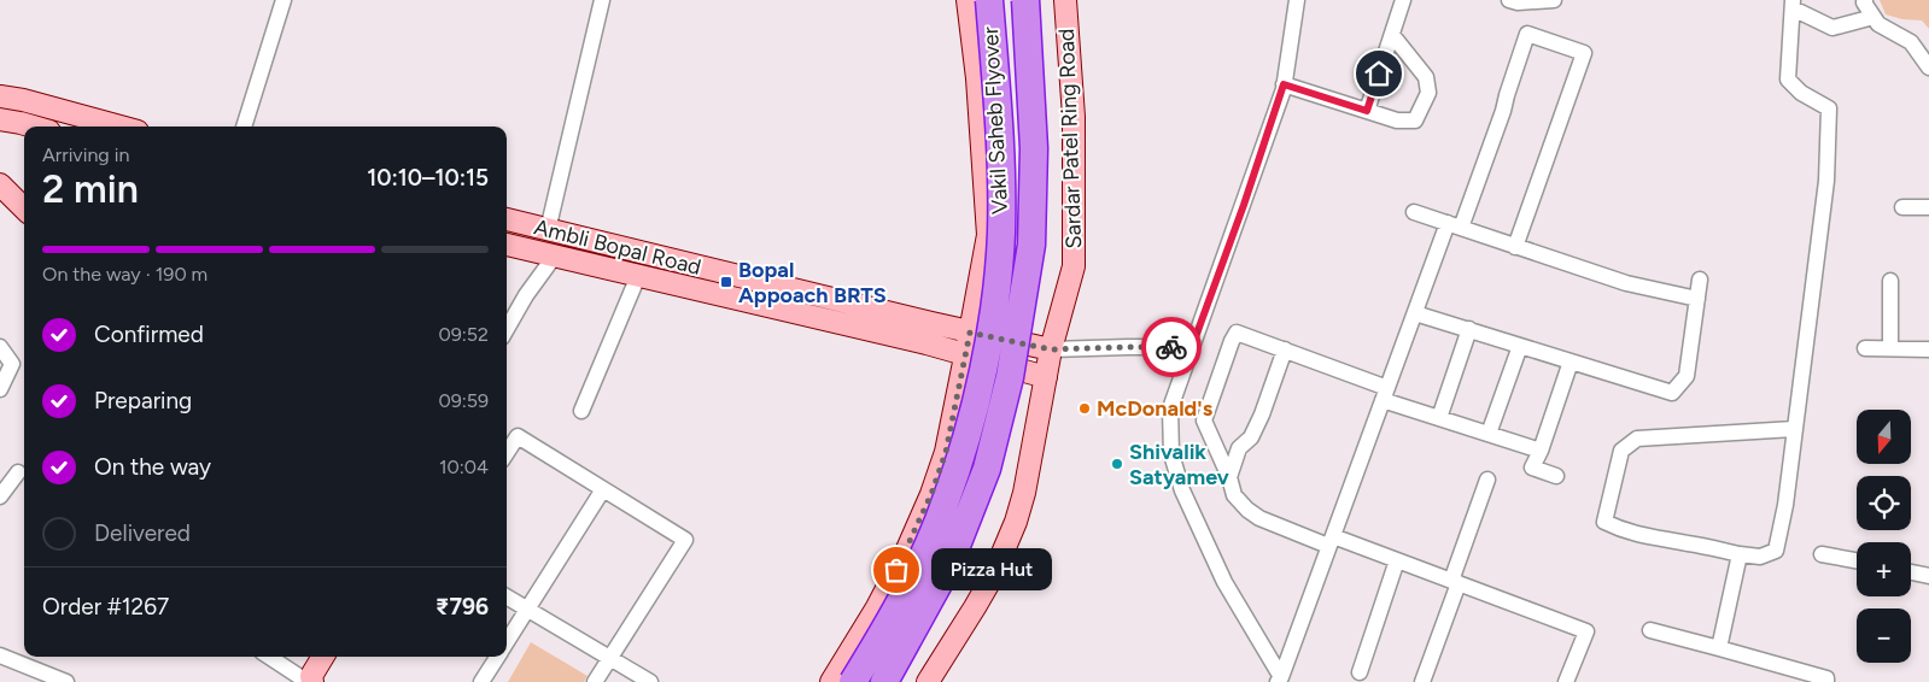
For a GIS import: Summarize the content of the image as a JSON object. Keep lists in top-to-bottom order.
{
  "streets": {
    "highway": ["Vakil Saheb Flyover"],
    "street": ["Sardar Patel Ring Road", "Ambli Bopal Road"]
  },
  "crossings": [
    ["Sardar Patel Ring Road", "Ambli Bopal Road"]
  ],
  "places": {
    "transit": ["Bopal Appoach BRTS"],
    "other": ["McDonald's", "Shivalik Satyamev", "Pizza Hut"]
  },
  "north": "bottom",
  "page": {
    "heading": ["2 min", "Arriving in", "10:10–10:15"],
    "panel": ["Order #1267", "₹796"],
    "bar": "On the way · 190 m",
    "list": [
      ["Confirmed", "09:52"],
      ["Preparing", "09:59"],
      ["On the way", "10:04"],
      "Delivered"
    ],
    "map_buttons": ["+", "−"],
    "bubble": "Pizza Hut"
  }
}
